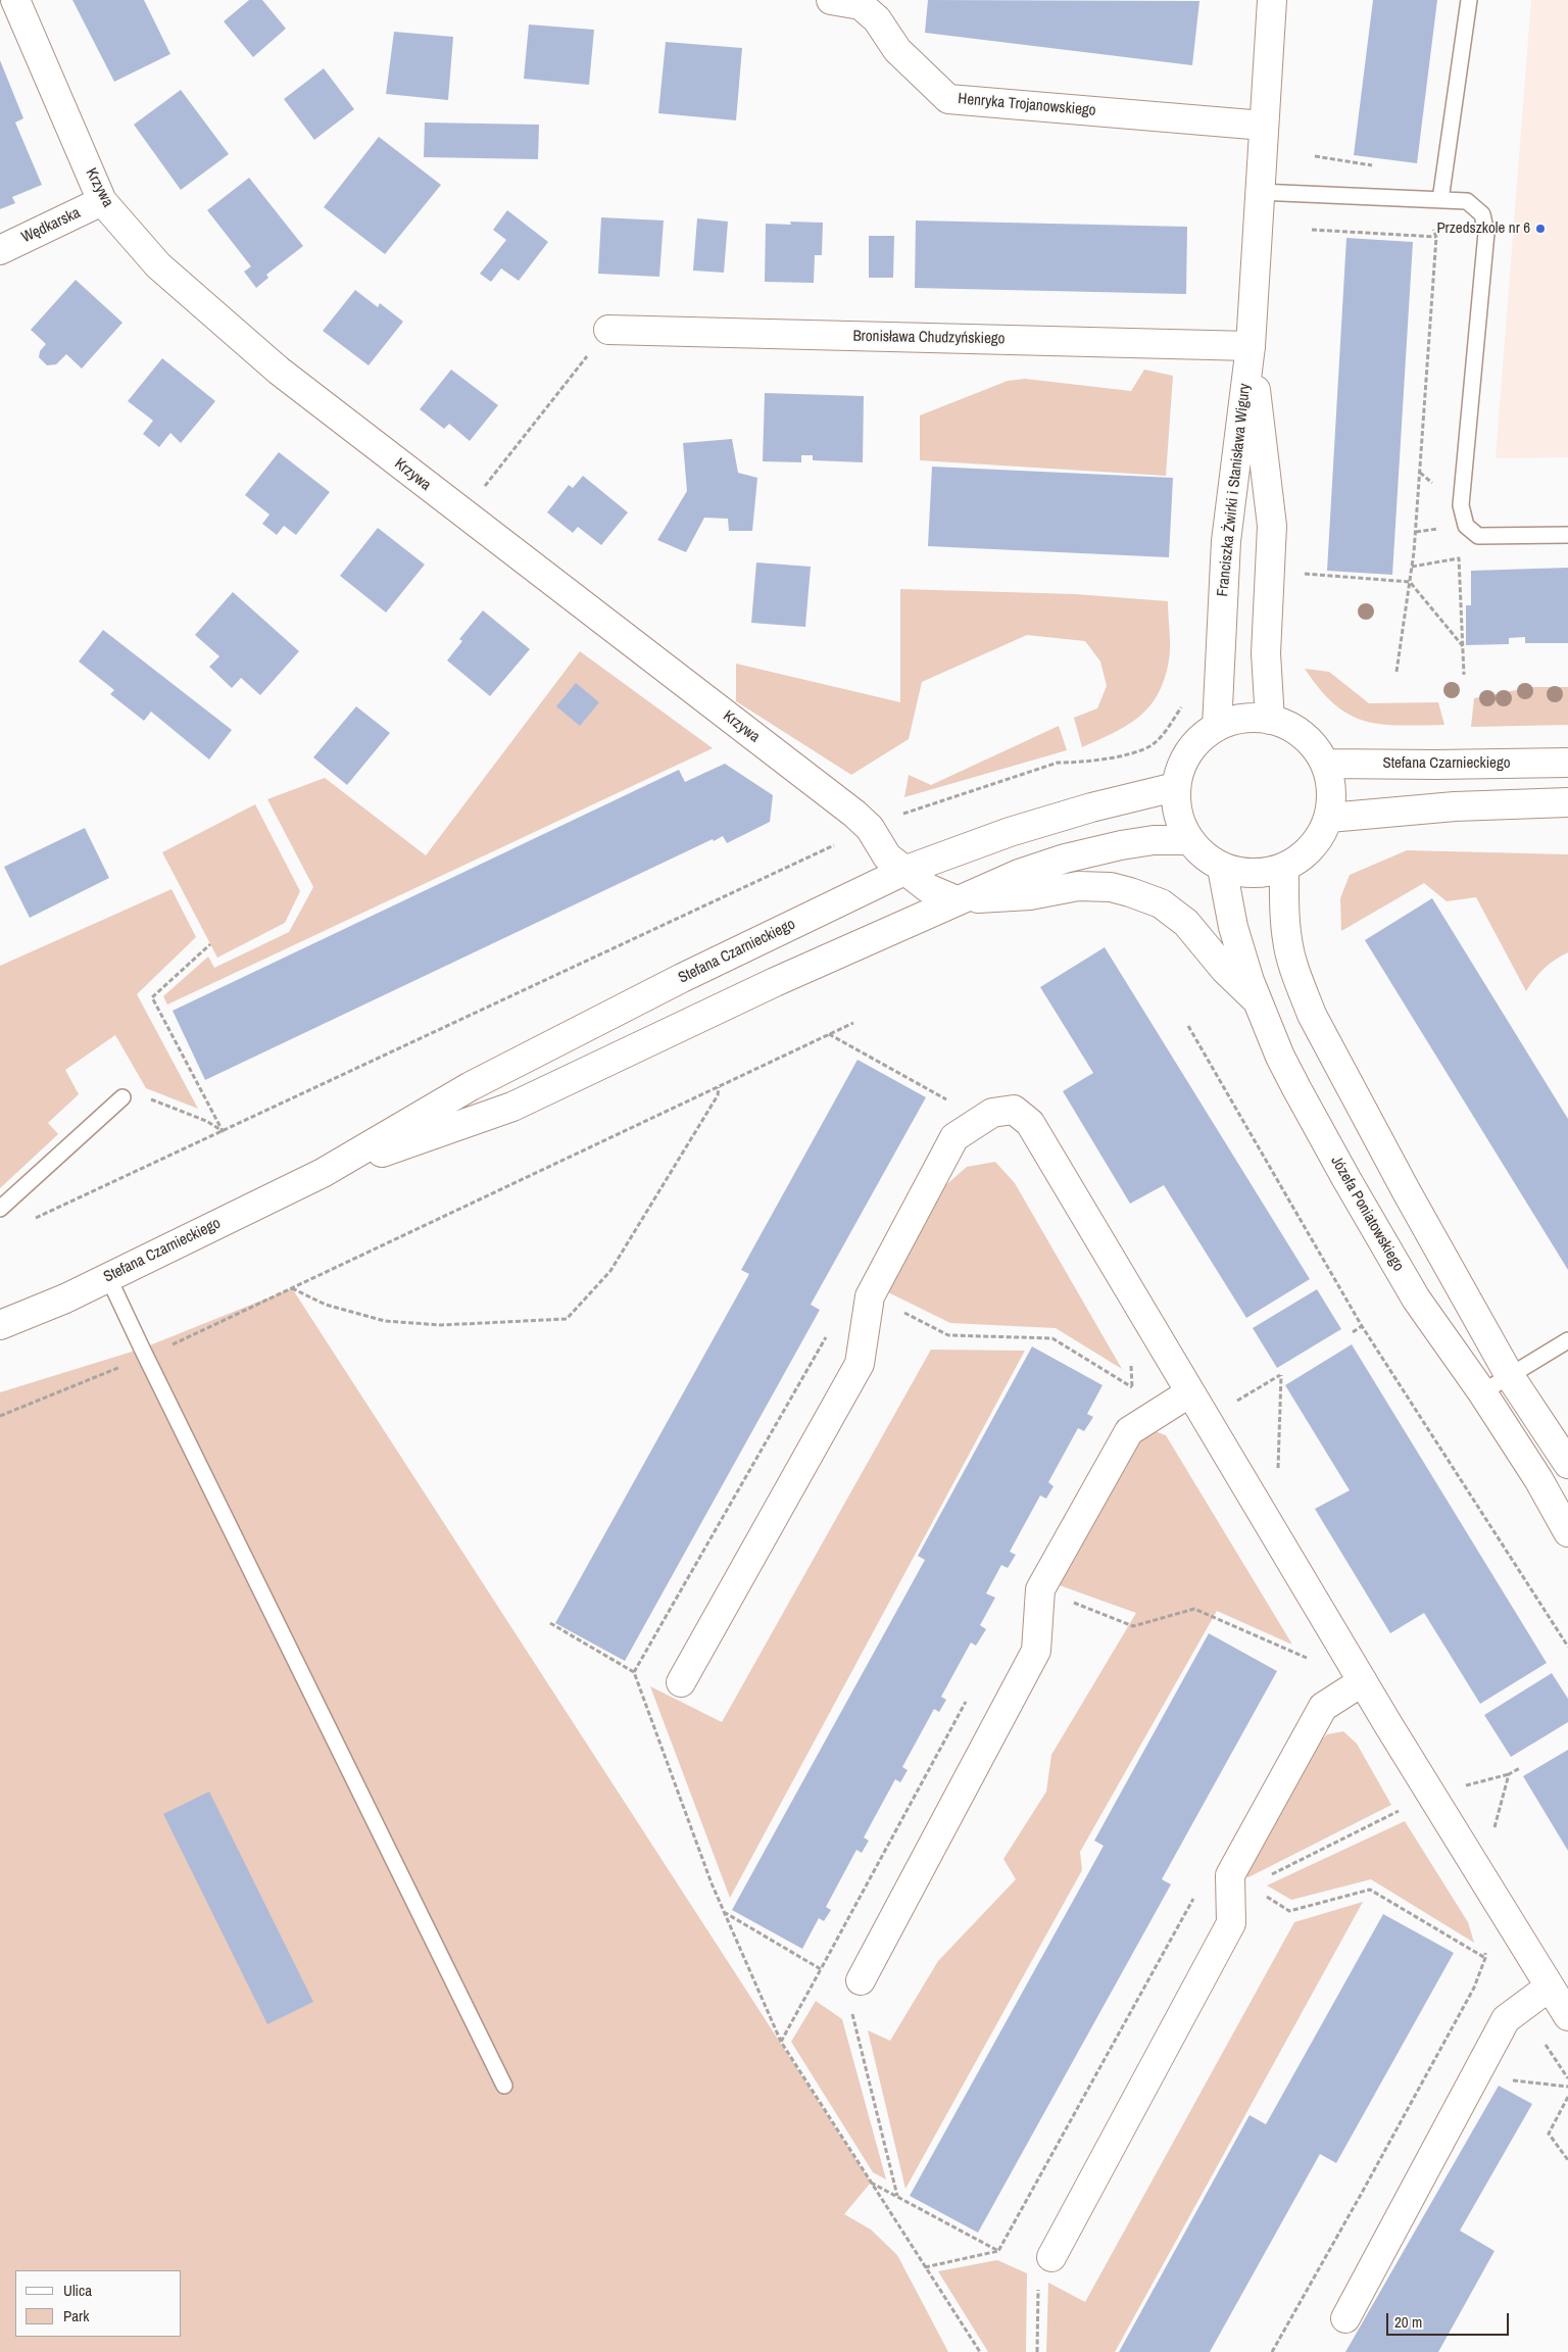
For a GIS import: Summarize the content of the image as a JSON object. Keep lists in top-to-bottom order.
{
  "streets": {
    "street": [
      "Henryka Trojanowskiego",
      "Krzywa",
      "Wędkarska",
      "Bronisława Chudzyńskiego",
      "Franciszka Żwirki i Stanisława Wigury",
      "Stefana Czarnieckiego",
      "Józefa Poniatowskiego"
    ]
  },
  "crossings": [
    ["Henryka Trojanowskiego", "Franciszka Żwirki i Stanisława Wigury"],
    ["Krzywa", "Wędkarska"],
    ["Krzywa", "Stefana Czarnieckiego"],
    ["Bronisława Chudzyńskiego", "Franciszka Żwirki i Stanisława Wigury"],
    ["Franciszka Żwirki i Stanisława Wigury", "Stefana Czarnieckiego"],
    ["Franciszka Żwirki i Stanisława Wigury", "Józefa Poniatowskiego"],
    ["Stefana Czarnieckiego", "Józefa Poniatowskiego"]
  ],
  "places": ["Przedszkole nr 6"],
  "legend": ["Ulica", "Park"],
  "scale_bar": "20 m"
}
